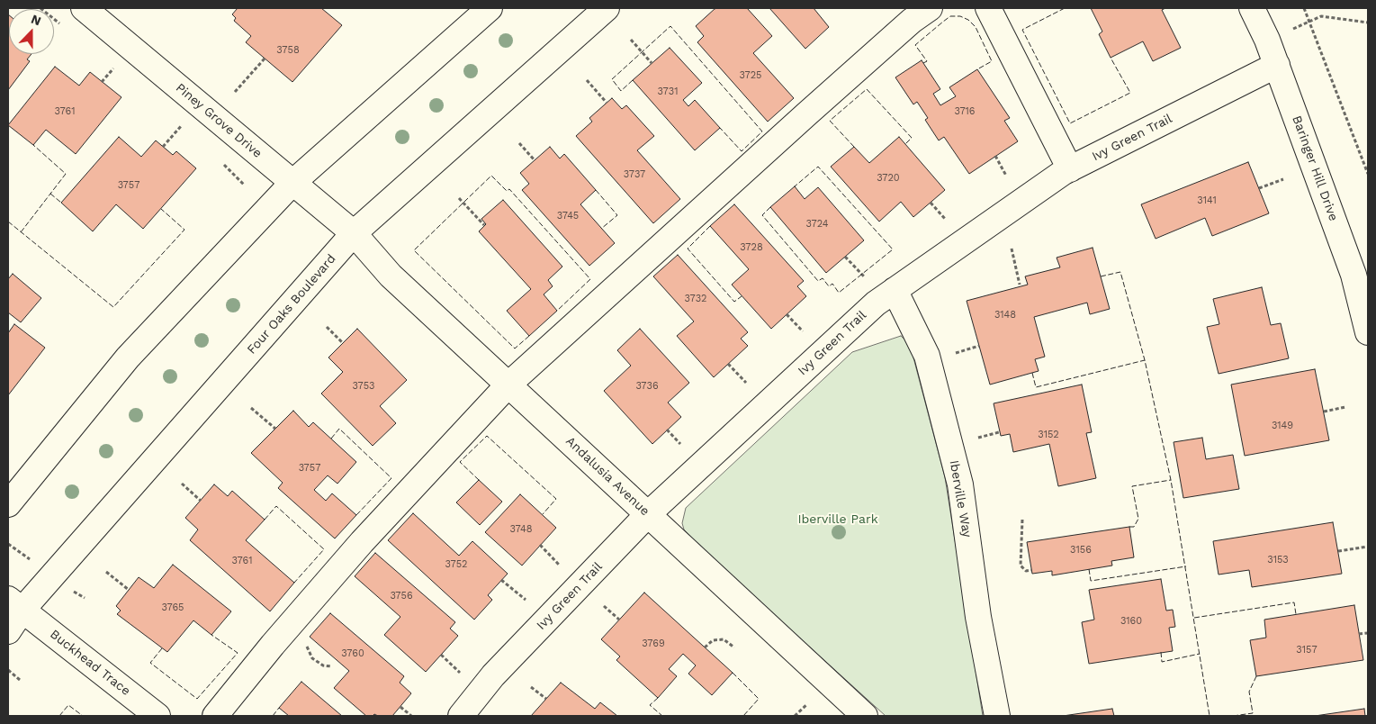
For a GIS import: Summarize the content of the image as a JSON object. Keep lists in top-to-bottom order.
{
  "streets": {
    "street": [
      "Piney Grove Drive",
      "Ivy Green Trail",
      "Baringer Hill Drive",
      "Four Oaks Boulevard",
      "Andalusia Avenue",
      "Iberville Way",
      "Buckhead Trace"
    ]
  },
  "crossings": [
    ["Piney Grove Drive", "Four Oaks Boulevard"],
    ["Piney Grove Drive", "Andalusia Avenue"],
    ["Ivy Green Trail", "Baringer Hill Drive"],
    ["Ivy Green Trail", "Andalusia Avenue"],
    ["Ivy Green Trail", "Iberville Way"],
    ["Four Oaks Boulevard", "Andalusia Avenue"],
    ["Four Oaks Boulevard", "Buckhead Trace"]
  ],
  "parks": ["Iberville Park"],
  "house_numbers": [
    "3758",
    "3725",
    "3731",
    "3761",
    "3716",
    "3737",
    "3720",
    "3757",
    "3141",
    "3745",
    "3724",
    "3728",
    "3732",
    "3148",
    "3753",
    "3736",
    "3149",
    "3152",
    "3757",
    "3748",
    "3156",
    "3153",
    "3761",
    "3752",
    "3756",
    "3765",
    "3160",
    "3769",
    "3157",
    "3760"
  ],
  "north": "top"
}
